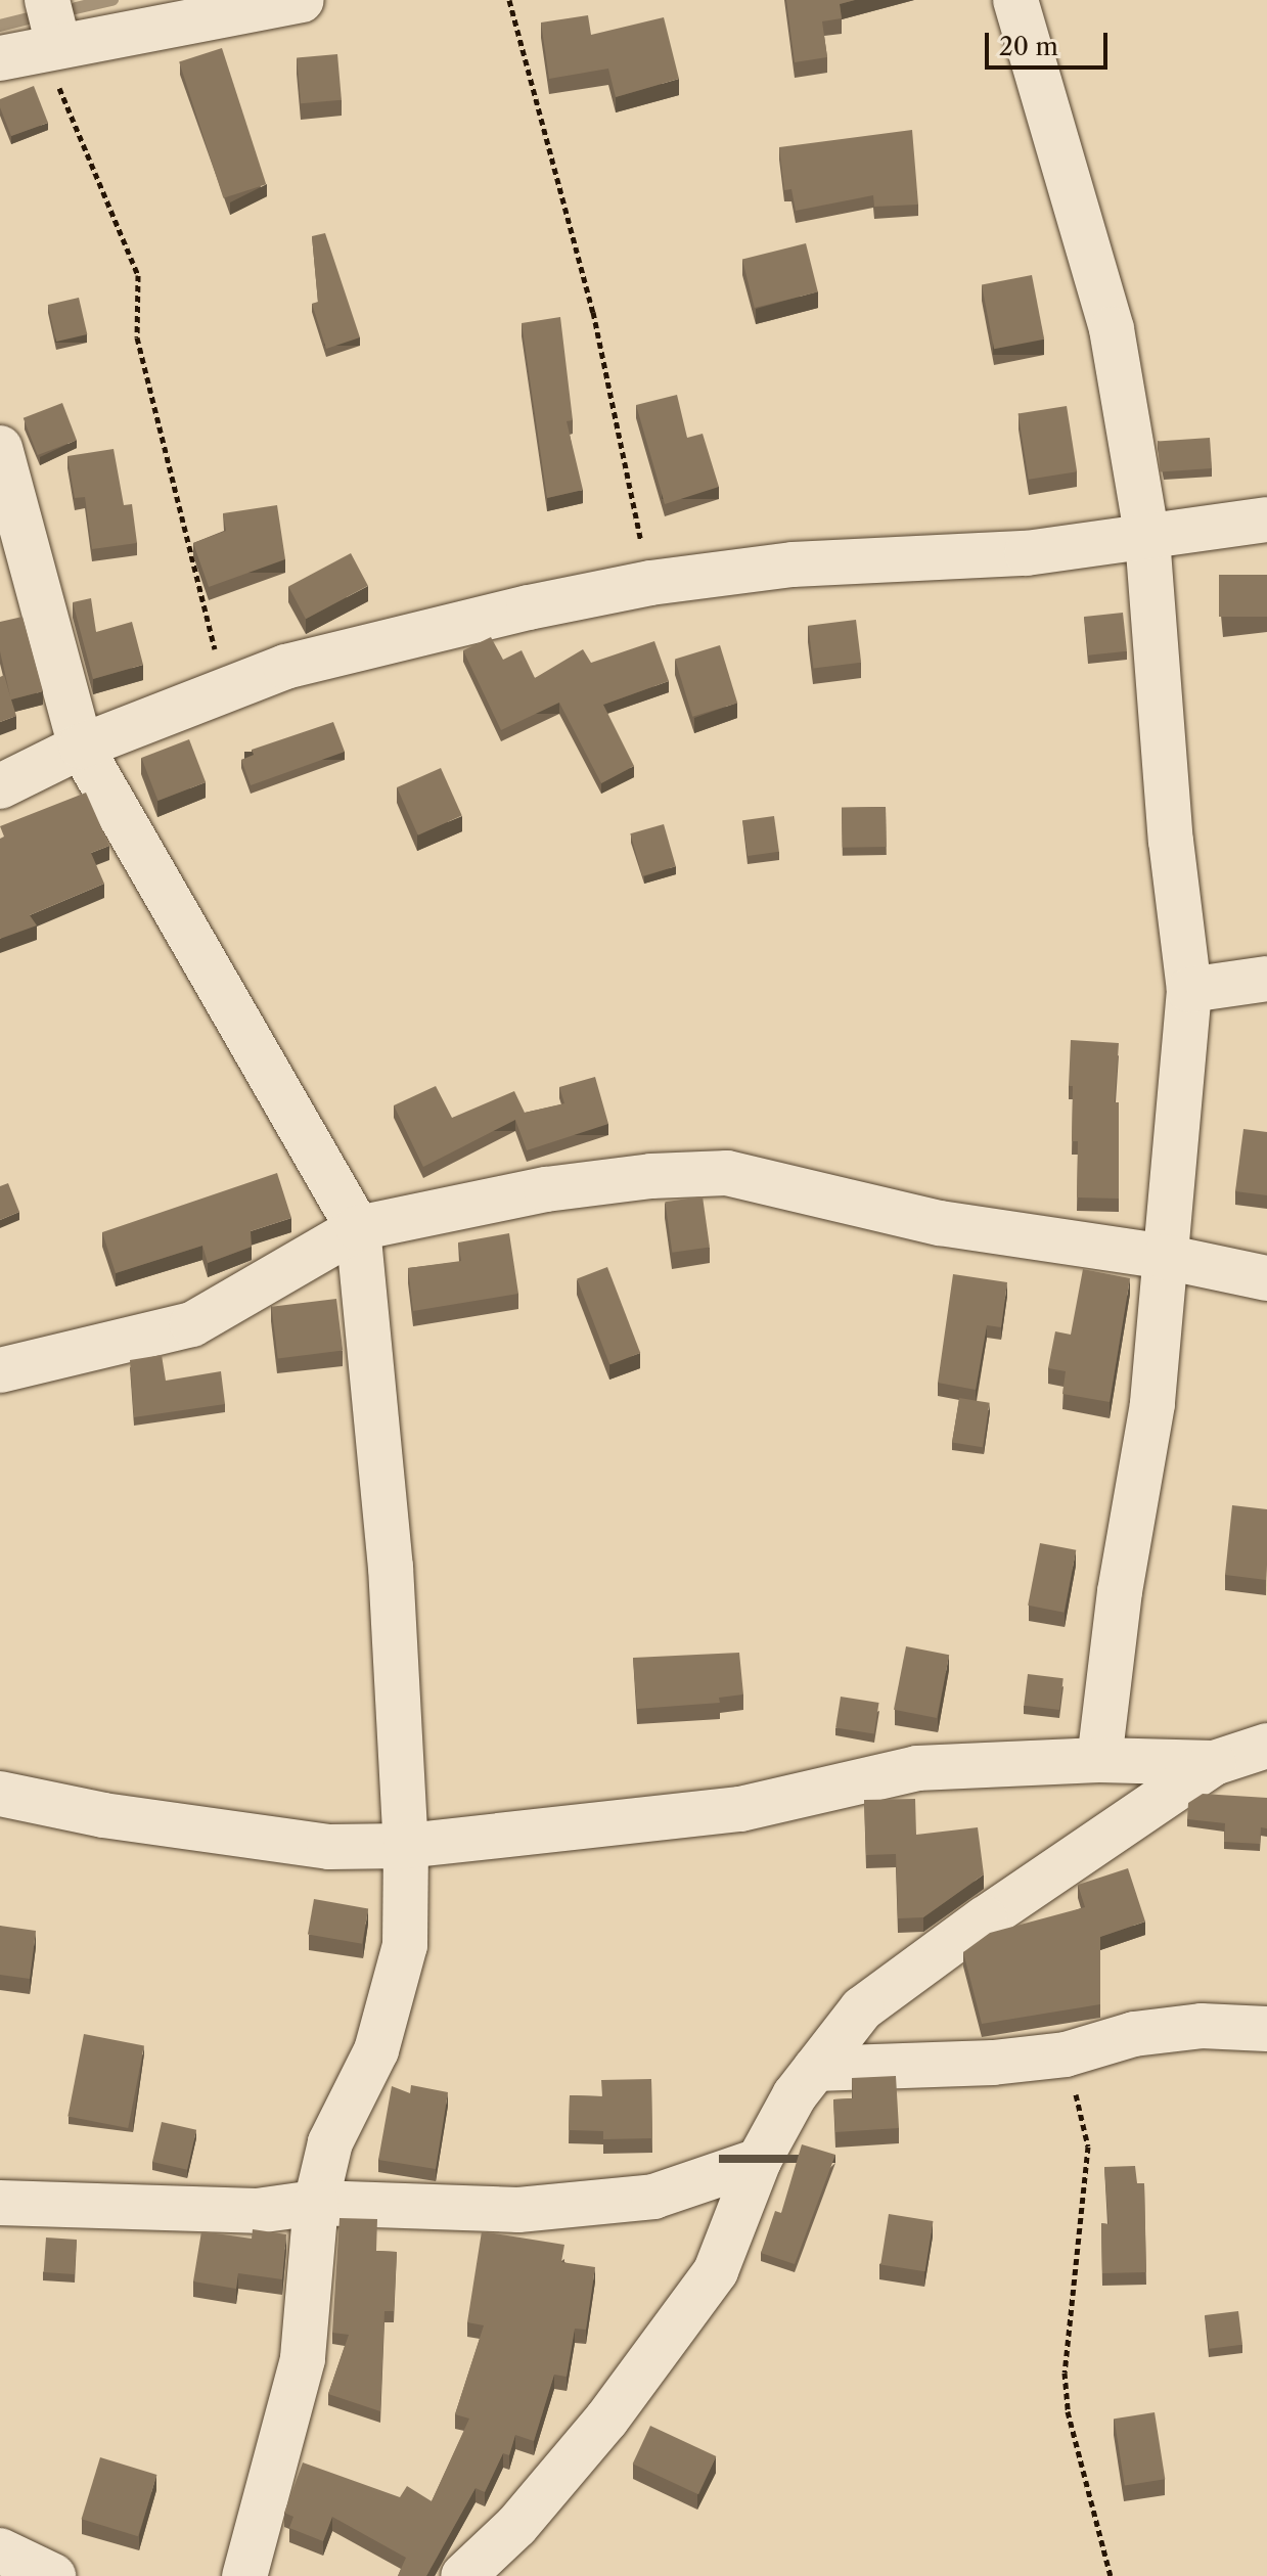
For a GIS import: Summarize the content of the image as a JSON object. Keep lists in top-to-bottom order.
{
  "scale_bar": "20 m"
}
